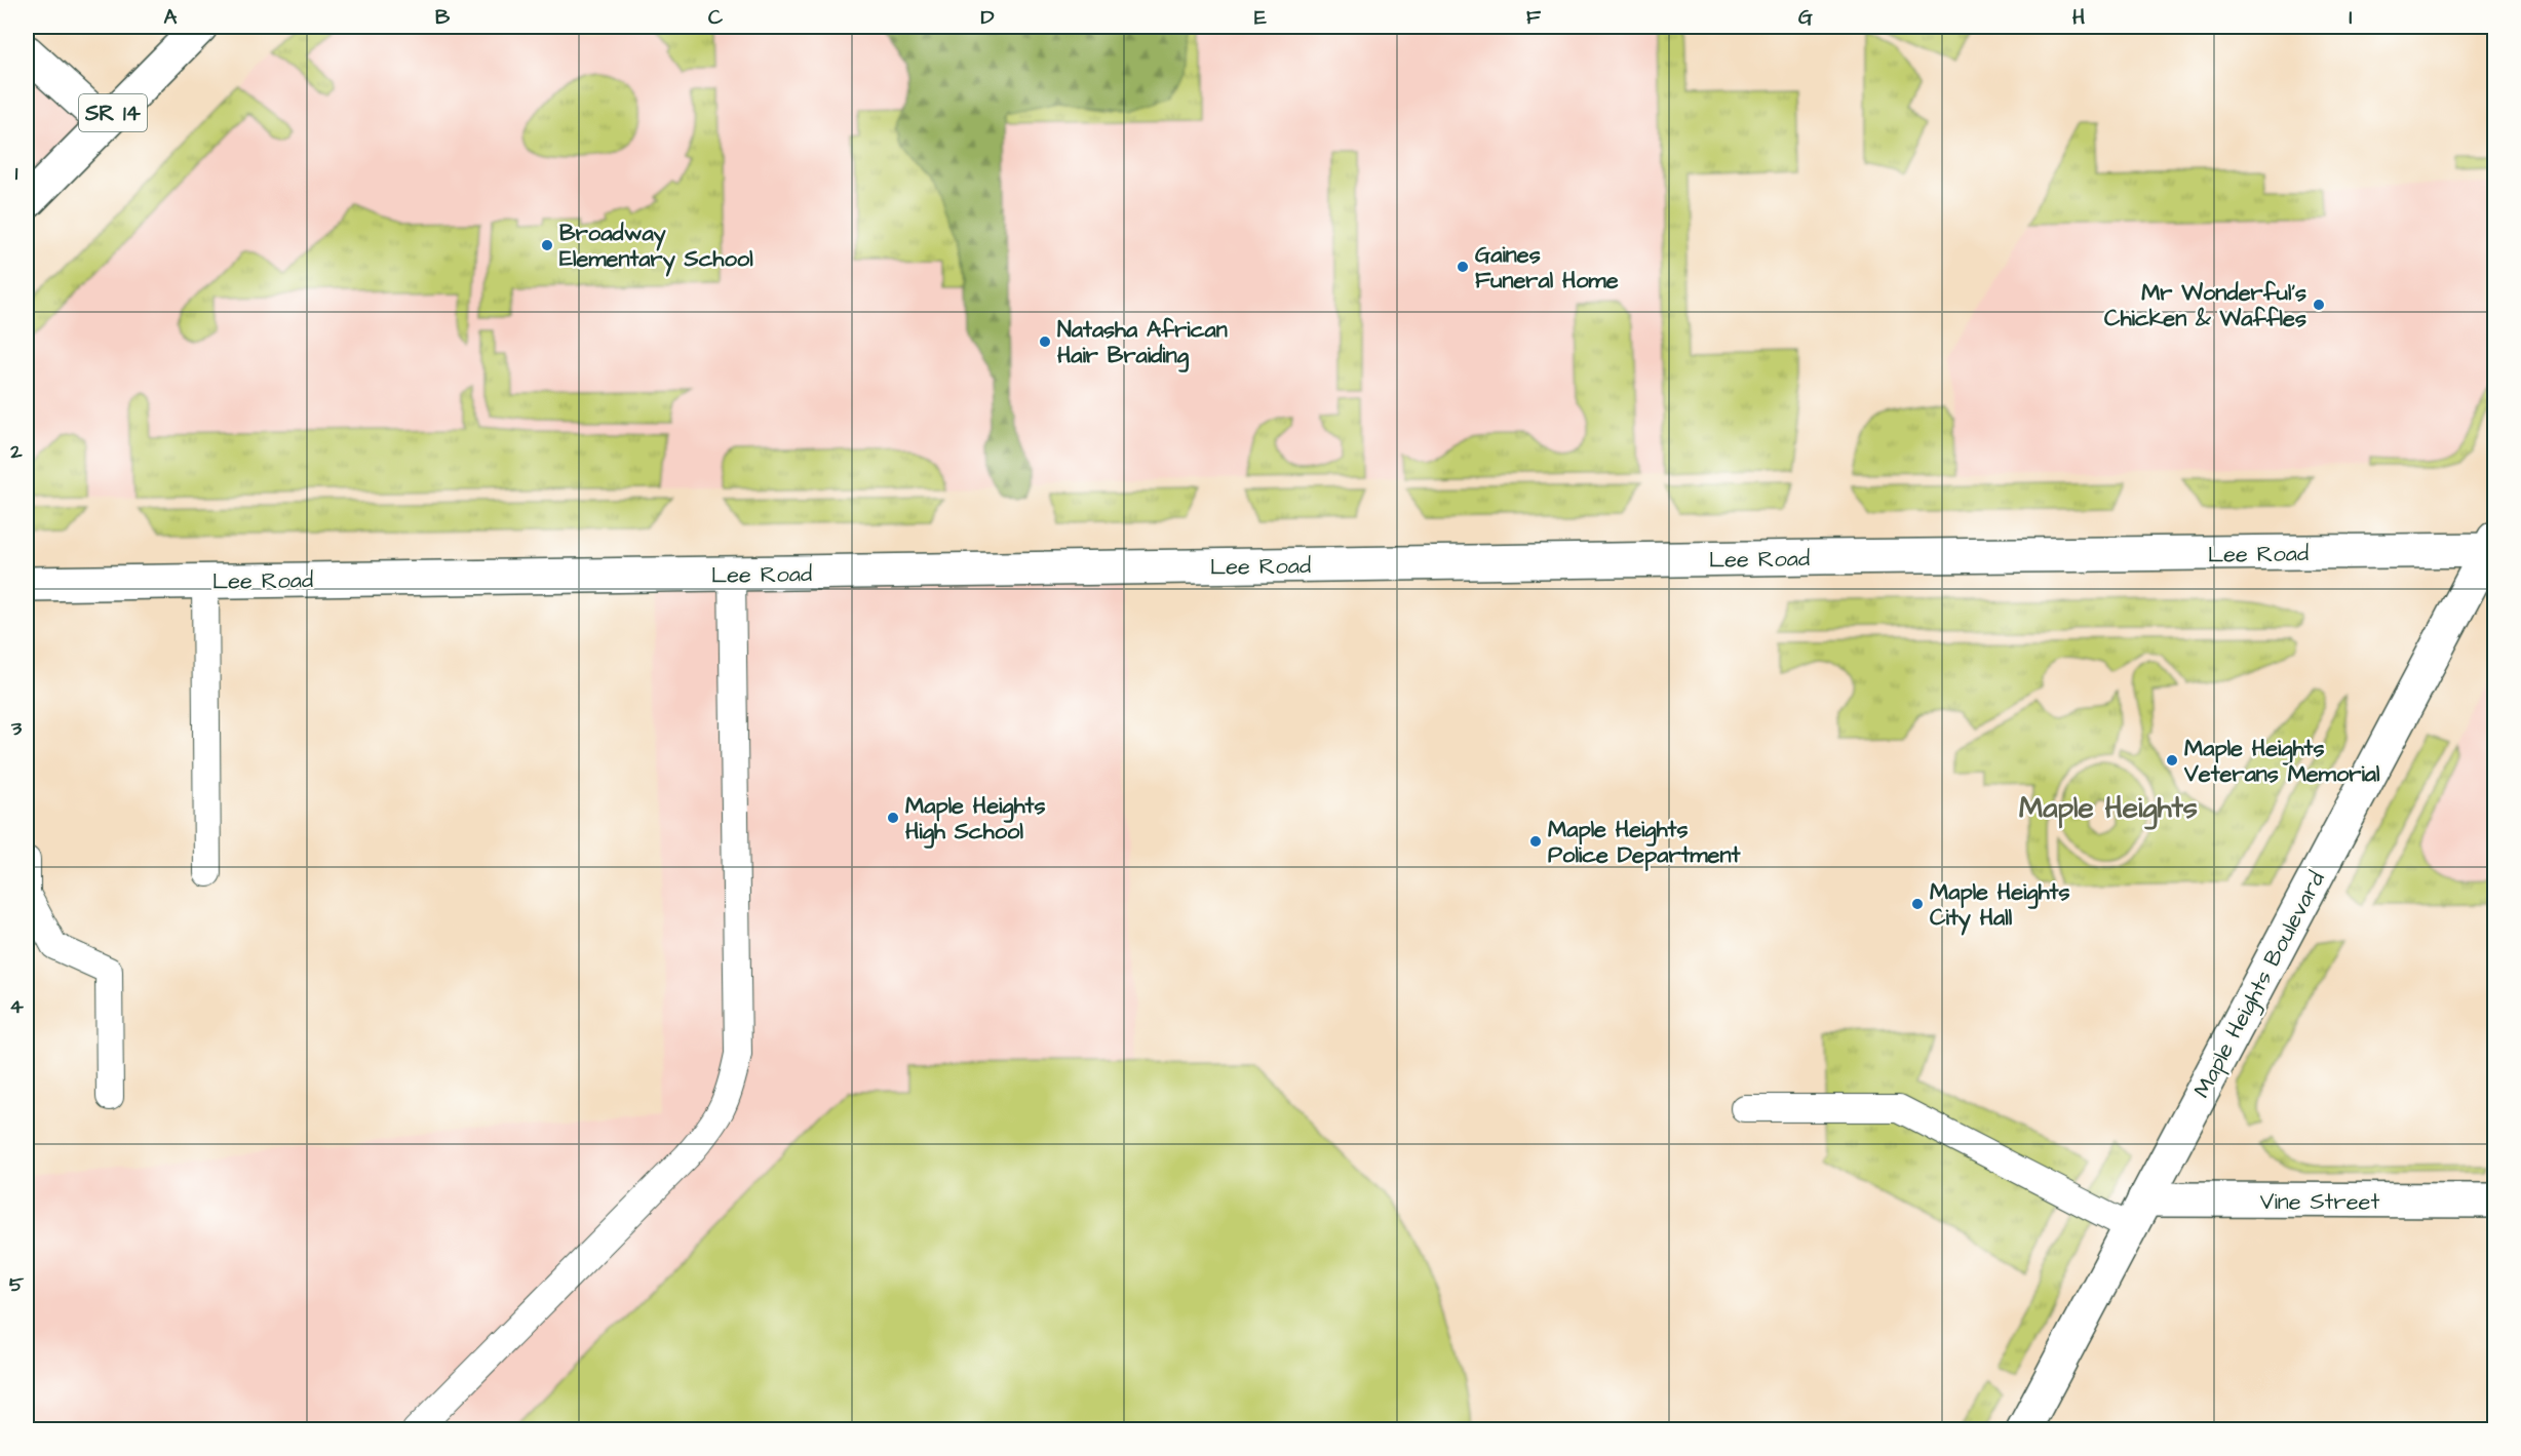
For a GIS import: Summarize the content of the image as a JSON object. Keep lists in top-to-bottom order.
{
  "streets": {
    "main road": [
      "SR 14",
      "Lee Road",
      "Maple Heights Boulevard",
      "Vine Street"
    ]
  },
  "crossings": [
    ["Lee Road", "Maple Heights Boulevard"],
    ["Maple Heights Boulevard", "Vine Street"]
  ],
  "districts": ["Maple Heights"],
  "places": [
    "Broadway Elementary School",
    "Gaines Funeral Home",
    "Mr Wonderful’s Chicken & Waffles",
    "Natasha African Hair Braiding",
    "Maple Heights Veterans Memorial",
    "Maple Heights High School",
    "Maple Heights Police Department",
    "Maple Heights City Hall"
  ],
  "grid": {
    "columns": [
      "A",
      "B",
      "C",
      "D",
      "E",
      "F",
      "G",
      "H",
      "I"
    ],
    "rows": [
      "1",
      "2",
      "3",
      "4",
      "5"
    ]
  }
}
